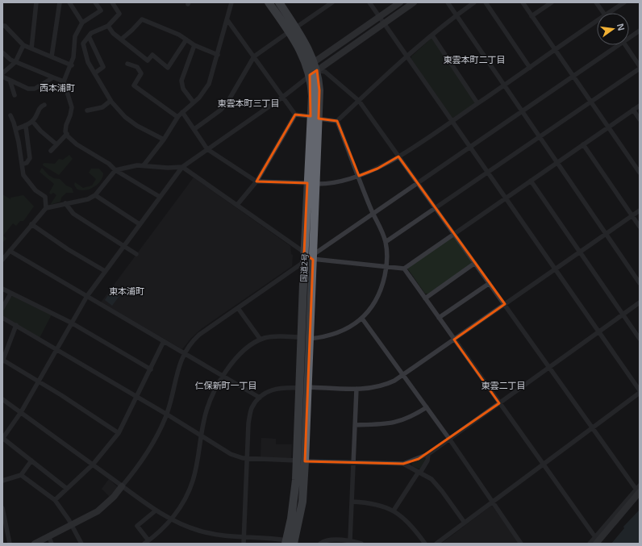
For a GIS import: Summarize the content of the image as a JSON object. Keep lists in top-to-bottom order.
{
  "streets": {
    "highway": ["国道2号"]
  },
  "districts": [
    "東雲本町二丁目",
    "西本浦町",
    "東雲本町三丁目",
    "東本浦町",
    "仁保新町一丁目",
    "東雲二丁目"
  ],
  "north": "right"
}
